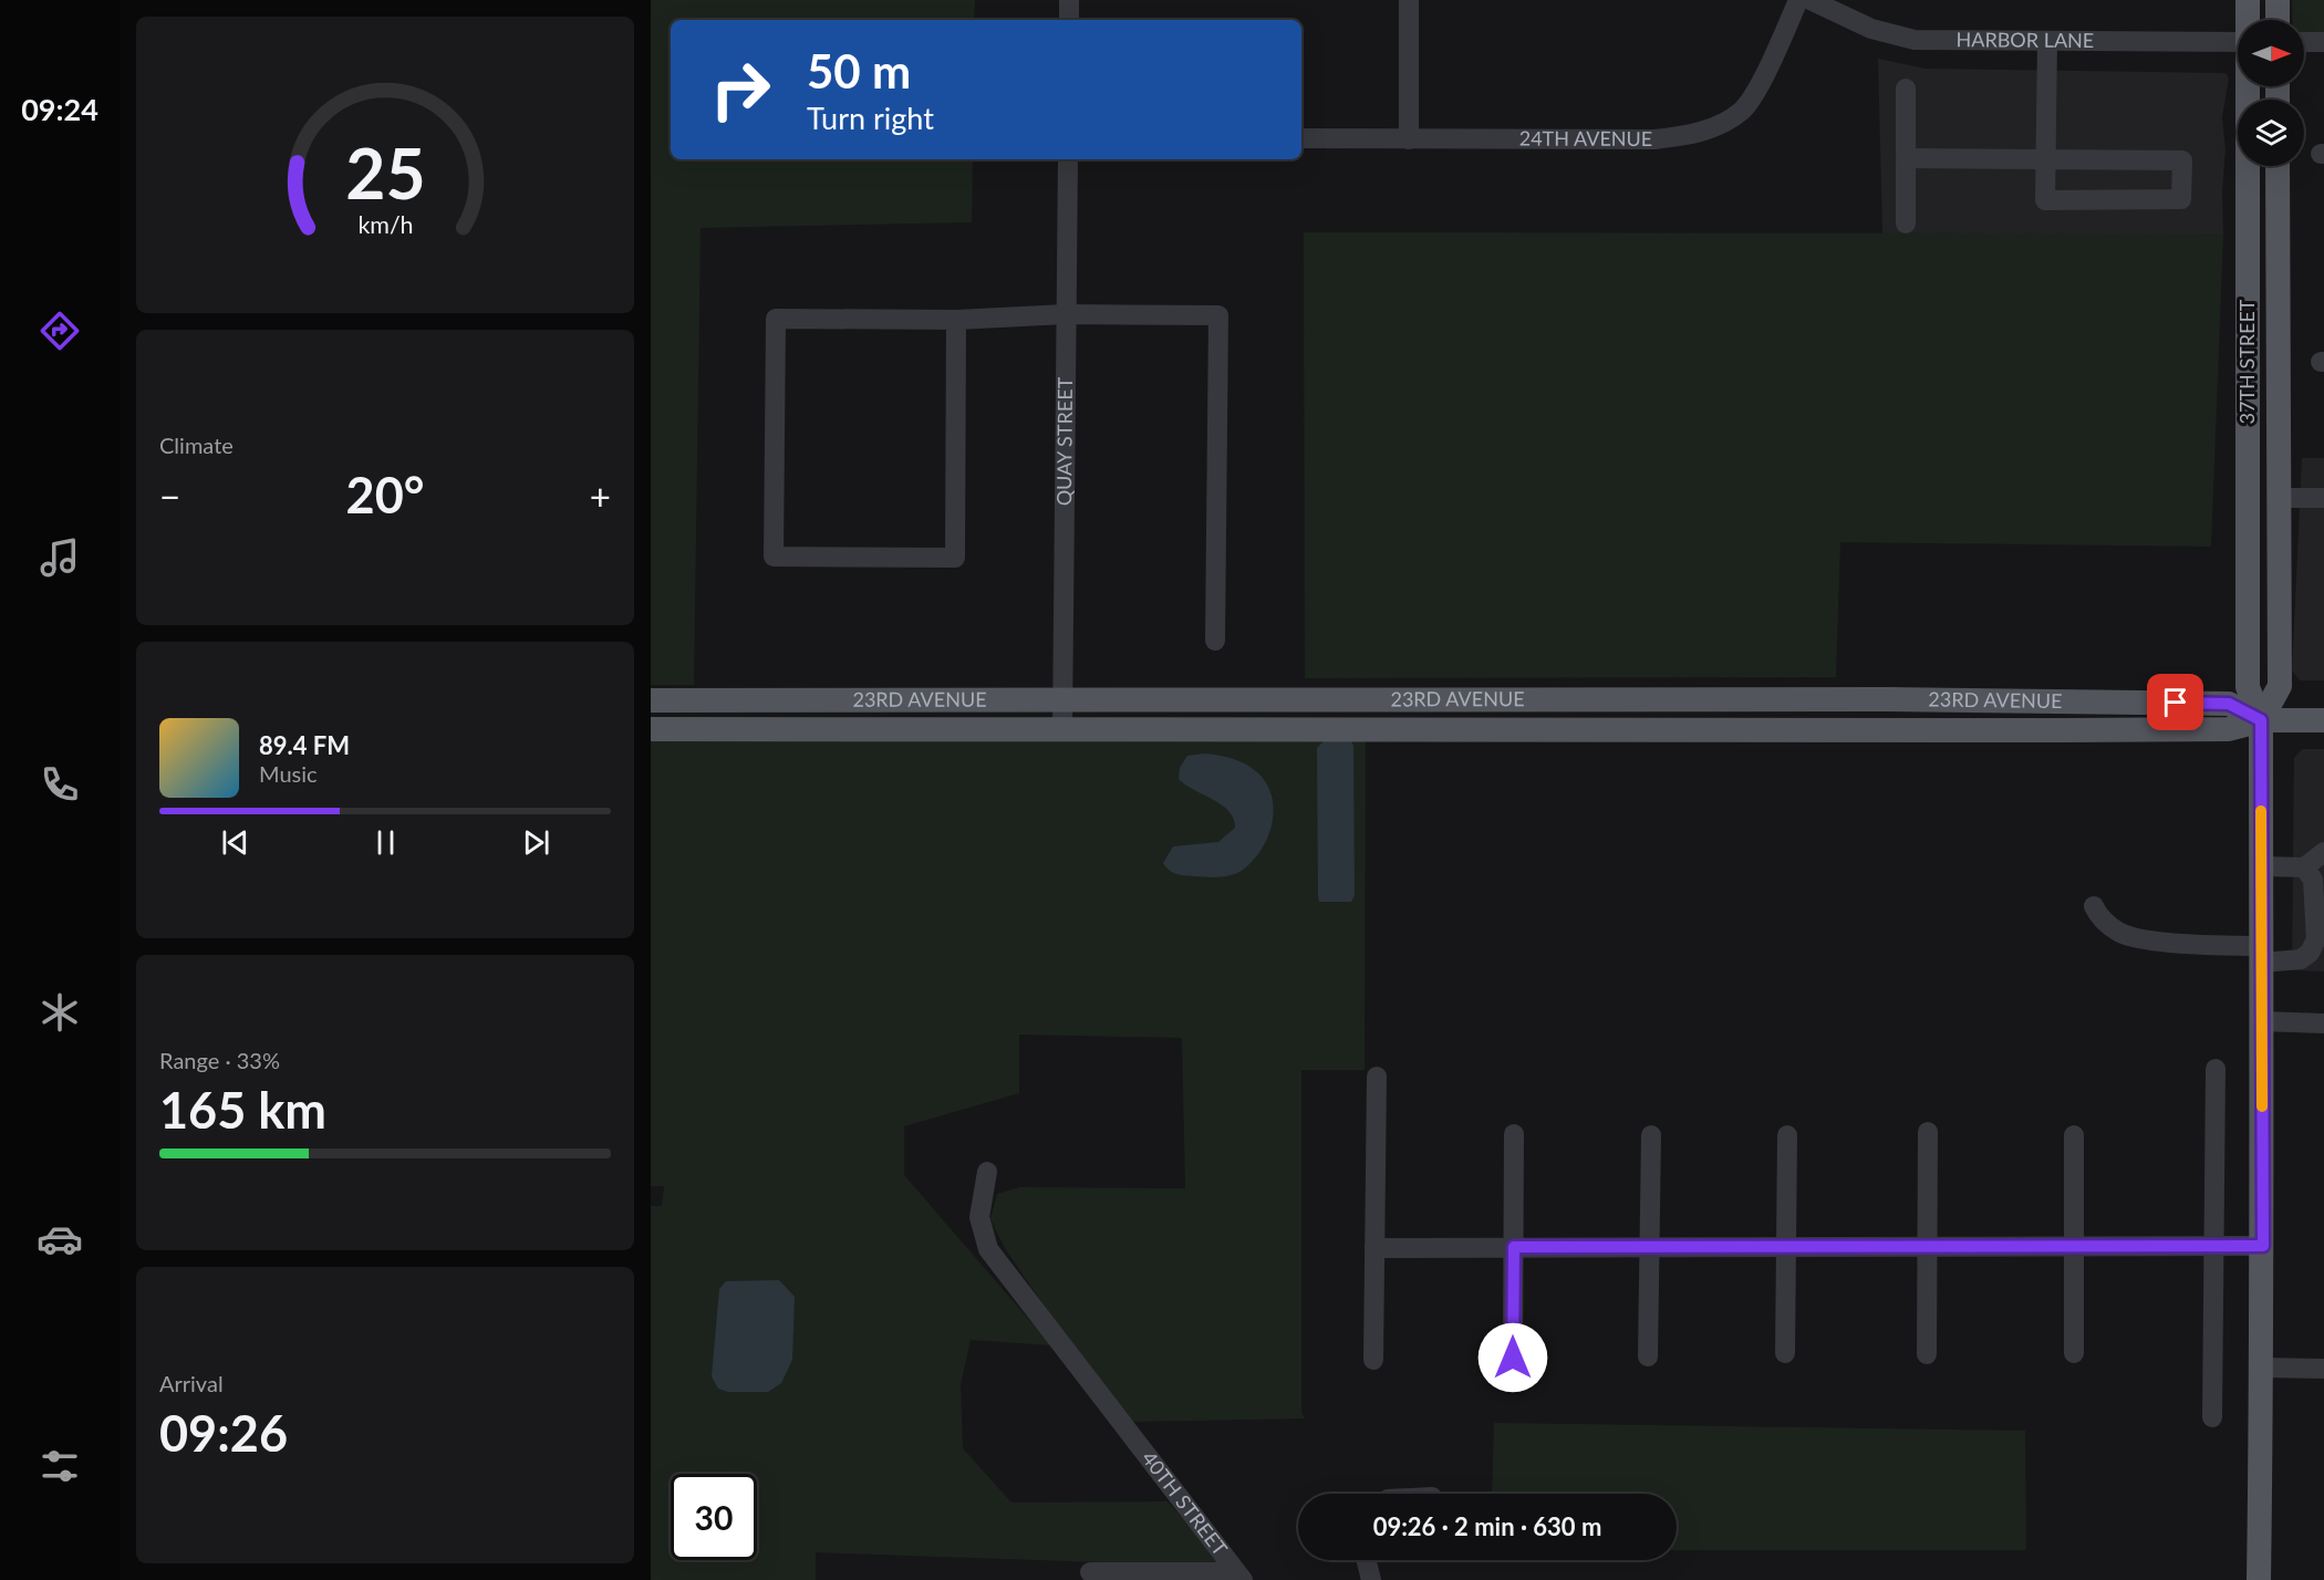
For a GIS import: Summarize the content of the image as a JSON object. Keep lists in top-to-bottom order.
{
  "streets": {
    "main road": ["37TH STREET", "23RD AVENUE"],
    "street": [
      "HARBOR LANE",
      "24TH AVENUE",
      "QUAY STREET",
      "40TH STREET"
    ]
  },
  "crossings": [
    ["37TH STREET", "23RD AVENUE"],
    ["QUAY STREET", "23RD AVENUE"]
  ],
  "north": "right",
  "page": {
    "tabs": "09:24",
    "turn": ["50 m", "Turn right"],
    "tile": [
      "Climate",
      ["Range · 33%", "165 km"],
      ["Arrival", "09:26"]
    ],
    "heat": ["−", "20°", "+"],
    "song": ["89.4 FM", "Music"],
    "limit": "30",
    "trip": "09:26 · 2 min · 630 m",
    "gauge": ["25", "km/h"]
  }
}
